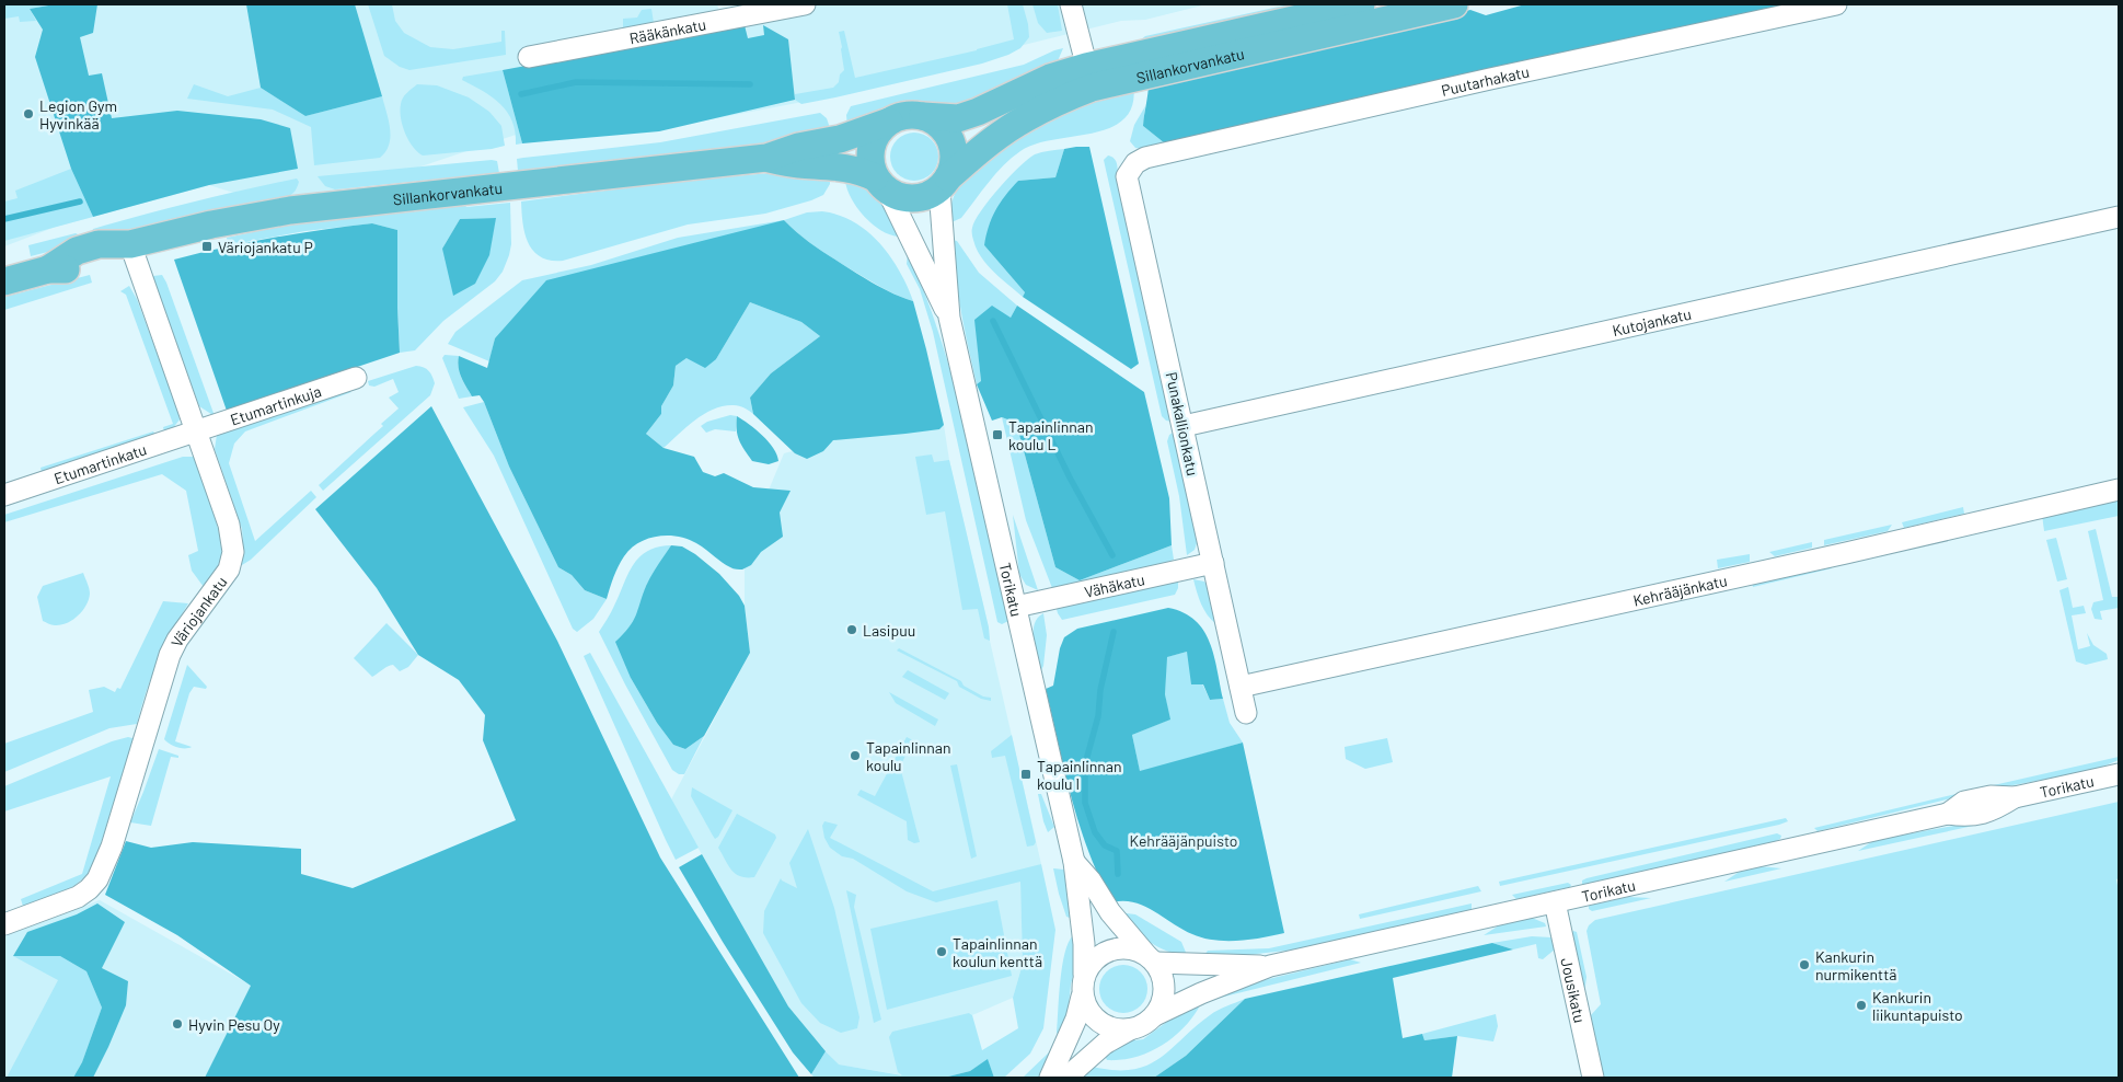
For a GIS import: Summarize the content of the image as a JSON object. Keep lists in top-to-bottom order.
{
  "streets": {
    "main road": ["Sillankorvankatu"],
    "street": [
      "Rääkänkatu",
      "Puutarhakatu",
      "Kutojankatu",
      "Etumartinkuja",
      "Punakallionkatu",
      "Etumartinkatu",
      "Vähäkatu",
      "Kehrääjänkatu",
      "Torikatu",
      "Väriojankatu",
      "Jousikatu"
    ]
  },
  "crossings": [
    ["Sillankorvankatu", "Torikatu"],
    ["Sillankorvankatu", "Väriojankatu"],
    ["Puutarhakatu", "Punakallionkatu"],
    ["Kutojankatu", "Punakallionkatu"],
    ["Etumartinkuja", "Etumartinkatu"],
    ["Etumartinkuja", "Väriojankatu"],
    ["Punakallionkatu", "Vähäkatu"],
    ["Punakallionkatu", "Kehrääjänkatu"],
    ["Etumartinkatu", "Väriojankatu"],
    ["Vähäkatu", "Torikatu"],
    ["Torikatu", "Jousikatu"]
  ],
  "parks": ["Kehrääjänpuisto"],
  "places": {
    "other": [
      "Legion Gym Hyvinkää",
      "Lasipuu",
      "Tapainlinnan koulu",
      "Tapainlinnan koulun kenttä",
      "Kankurin nurmikenttä",
      "Kankurin liikuntapuisto",
      "Hyvin Pesu Oy"
    ],
    "transit": ["Väriojankatu P", "Tapainlinnan koulu L", "Tapainlinnan koulu I"]
  }
}
